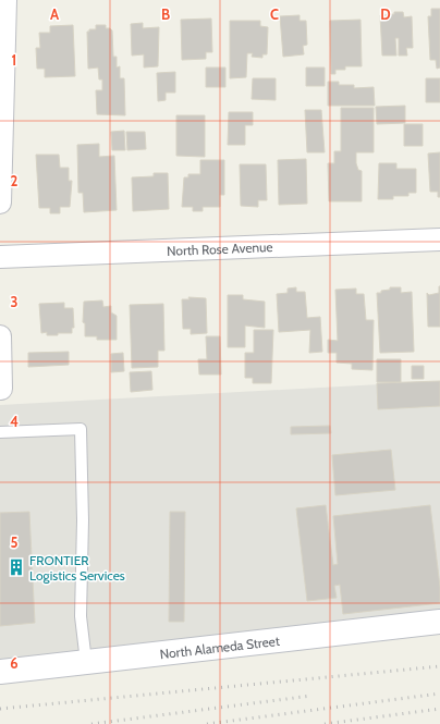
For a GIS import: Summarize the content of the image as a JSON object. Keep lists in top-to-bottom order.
{
  "streets": {
    "street": ["North Rose Avenue", "North Alameda Street"]
  },
  "places": {
    "building": ["FRONTIER Logistics Services"]
  },
  "grid": {
    "columns": [
      "A",
      "B",
      "C",
      "D"
    ],
    "rows": [
      "1",
      "2",
      "3",
      "4",
      "5",
      "6"
    ]
  }
}
